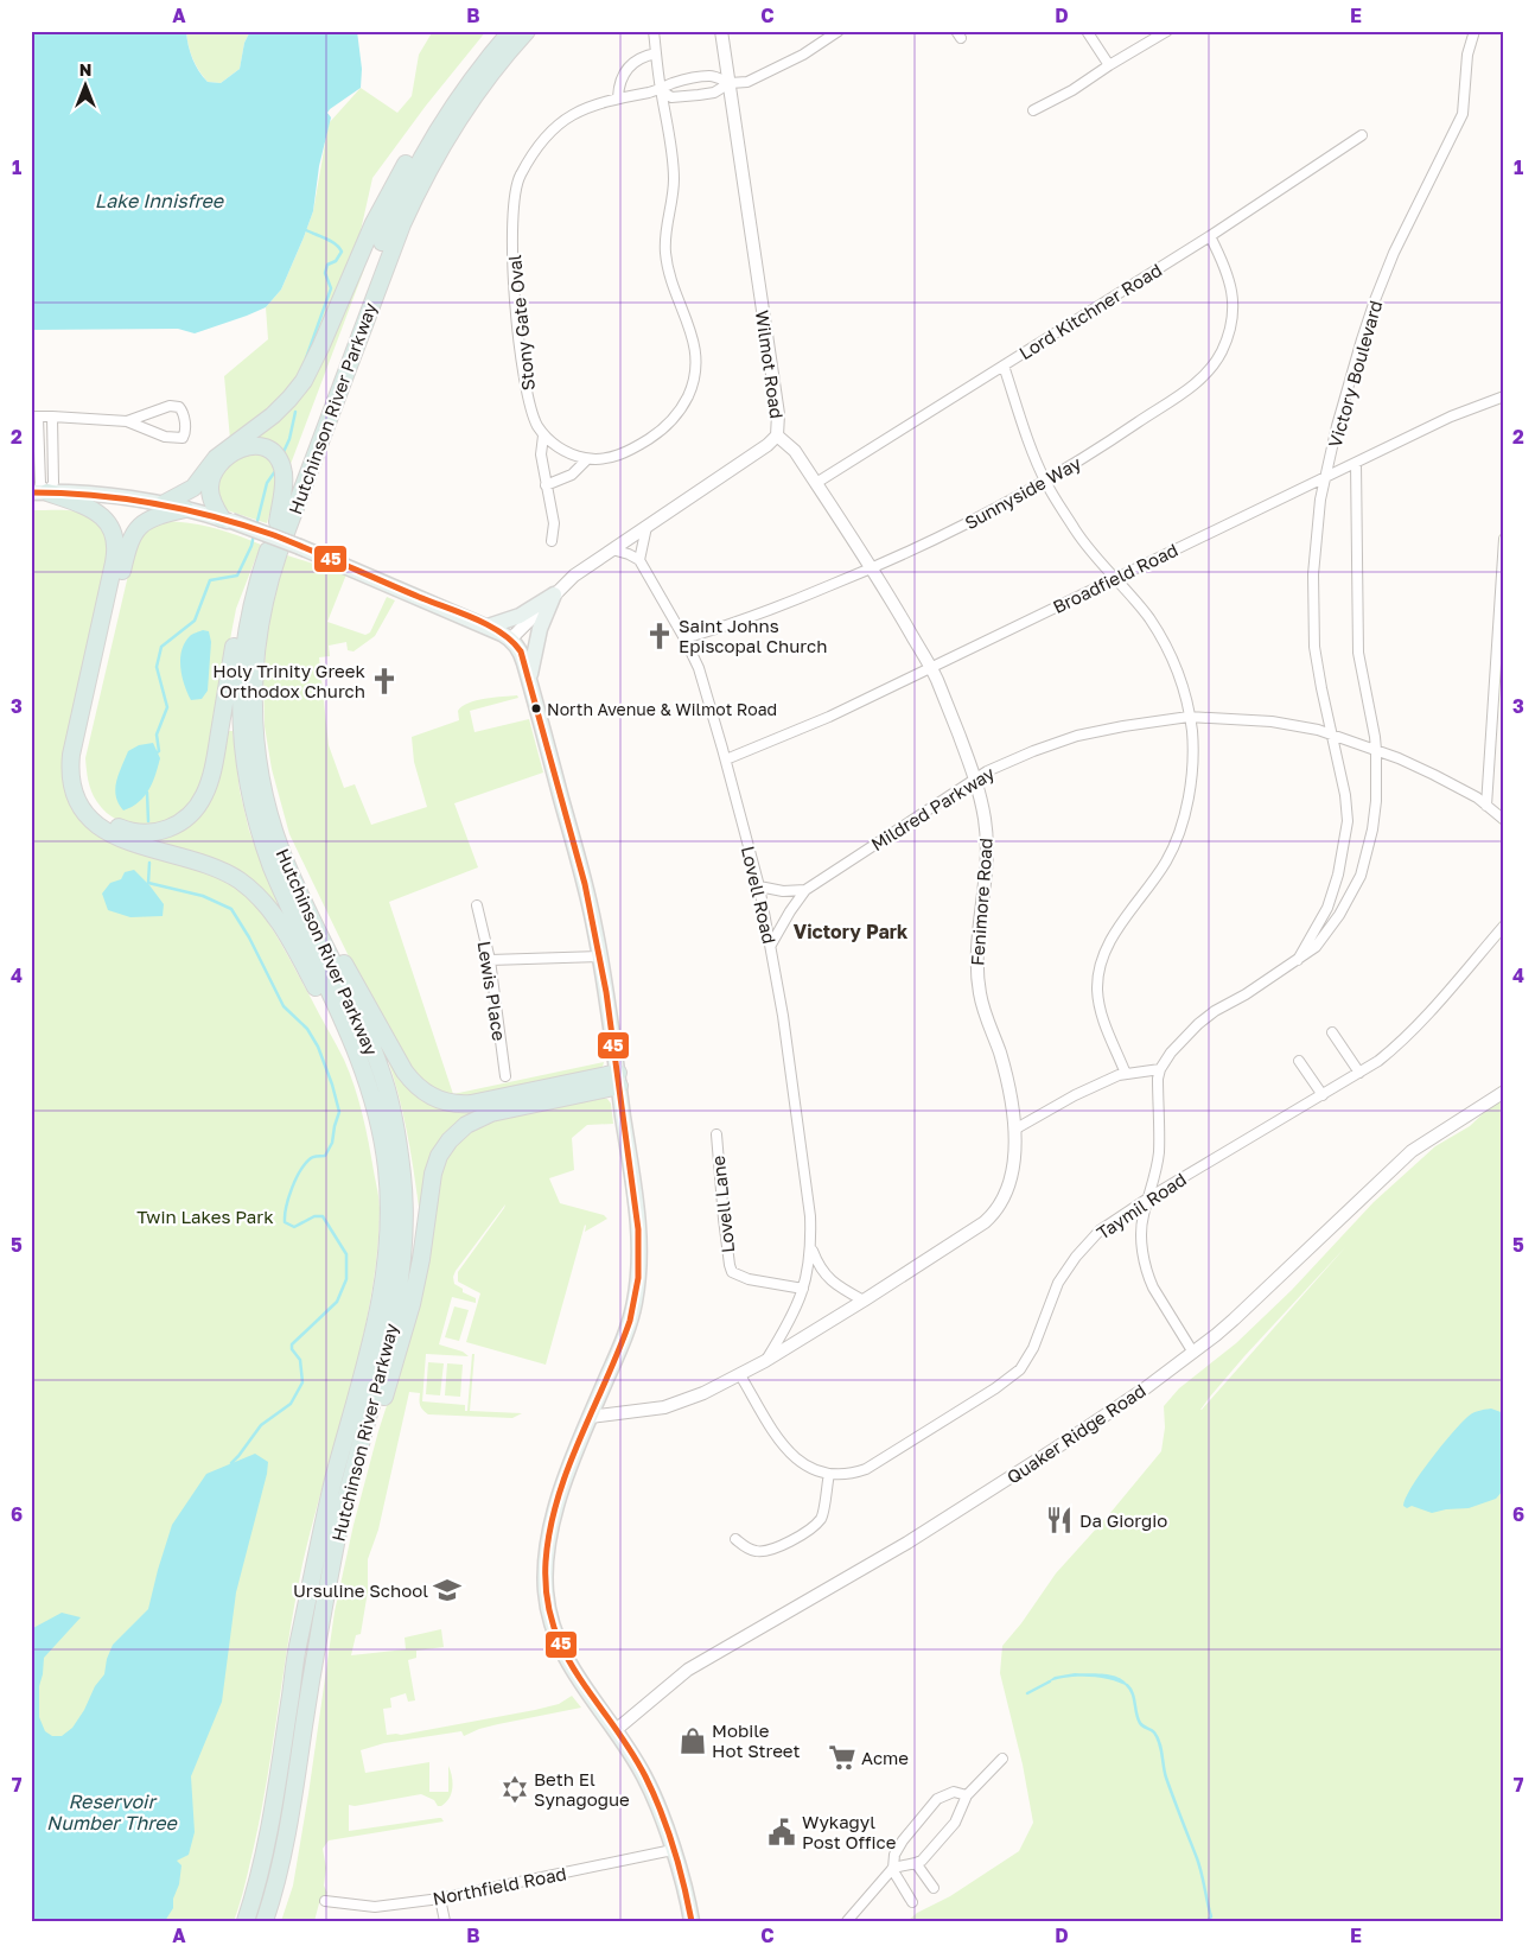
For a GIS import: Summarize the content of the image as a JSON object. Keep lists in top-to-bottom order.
{
  "streets": {
    "highway": ["Hutchinson River Parkway"],
    "street": [
      "Lord Kitchner Road",
      "Stony Gate Oval",
      "Wilmot Road",
      "Victory Boulevard",
      "Sunnyside Way",
      "Broadfield Road",
      "Mildred Parkway",
      "Lovell Road",
      "Fenimore Road",
      "Lewis Place",
      "Lovell Lane",
      "Taymil Road",
      "Quaker Ridge Road",
      "Northfield Road"
    ]
  },
  "crossings": [
    ["Lord Kitchner Road", "Sunnyside Way"],
    ["Lord Kitchner Road", "Fenimore Road"],
    ["Stony Gate Oval", "Wilmot Road"],
    ["Wilmot Road", "Fenimore Road"],
    ["Victory Boulevard", "Broadfield Road"],
    ["Victory Boulevard", "Mildred Parkway"],
    ["Sunnyside Way", "Lovell Road"],
    ["Sunnyside Way", "Fenimore Road"],
    ["Broadfield Road", "Lovell Road"],
    ["Broadfield Road", "Fenimore Road"],
    ["Mildred Parkway", "Lovell Road"],
    ["Mildred Parkway", "Fenimore Road"],
    ["Lovell Road", "Fenimore Road"],
    ["Lovell Road", "Lovell Lane"],
    ["Lovell Road", "Taymil Road"]
  ],
  "districts": ["Victory Park"],
  "water": ["Lake Innisfree", "Reservoir Number Three"],
  "parks": ["Twin Lakes Park"],
  "places": {
    "church": ["Saint Johns Episcopal Church", "Holy Trinity Greek Orthodox Church"],
    "other": ["North Avenue & Wilmot Road"],
    "restaurant": ["Da Giorgio"],
    "school or university": ["Ursuline School"],
    "shop": ["Mobile Hot Street"],
    "supermarket": ["Acme"],
    "synagogue": ["Beth El Synagogue"],
    "public building": ["Wykagyl Post Office"]
  },
  "lines": ["transit line 45"],
  "north": "top",
  "grid": {
    "columns": [
      "A",
      "B",
      "C",
      "D",
      "E"
    ],
    "rows": [
      "1",
      "2",
      "3",
      "4",
      "5",
      "6",
      "7"
    ]
  }
}
